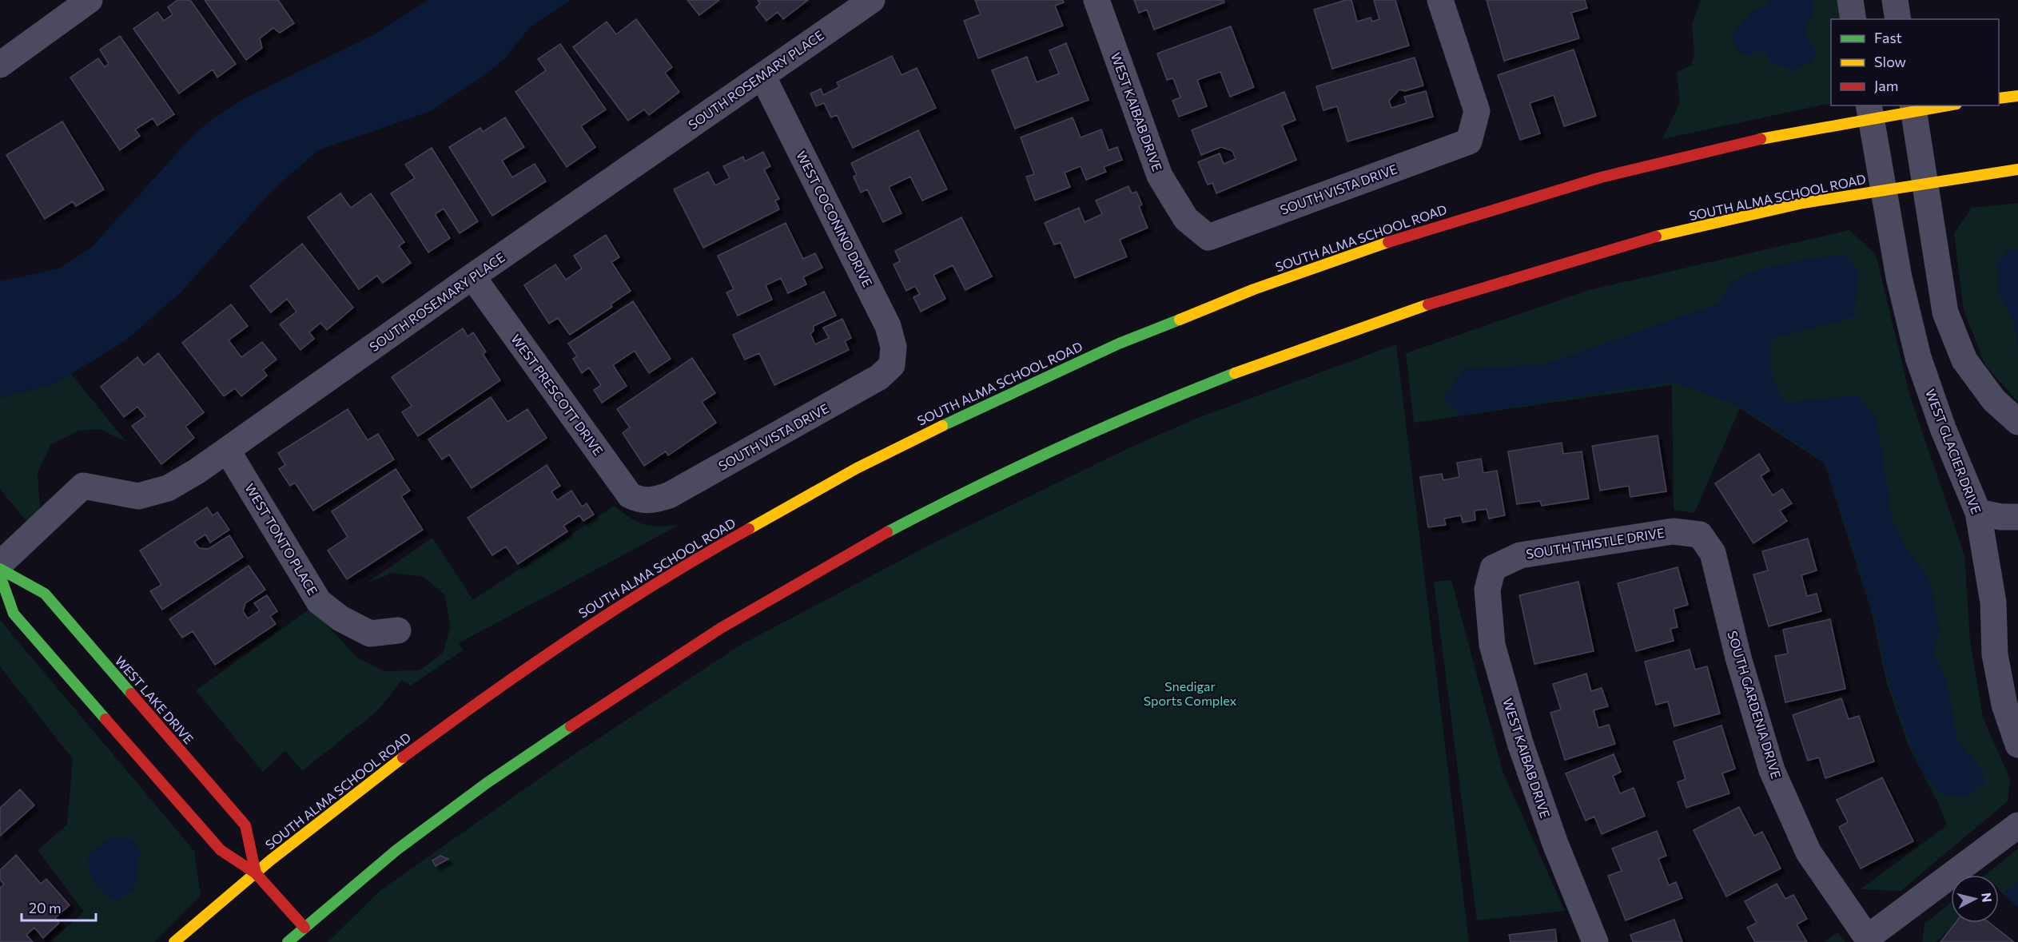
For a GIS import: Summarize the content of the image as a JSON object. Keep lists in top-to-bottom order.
{
  "streets": {
    "main road": ["SOUTH ALMA SCHOOL ROAD", "WEST LAKE DRIVE"],
    "street": [
      "SOUTH ROSEMARY PLACE",
      "WEST KAIBAB DRIVE",
      "SOUTH VISTA DRIVE",
      "WEST COCONINO DRIVE",
      "WEST PRESCOTT DRIVE",
      "WEST GLACIER DRIVE",
      "WEST TONTO PLACE",
      "SOUTH THISTLE DRIVE",
      "SOUTH GARDENIA DRIVE"
    ]
  },
  "crossings": [
    ["SOUTH ROSEMARY PLACE", "WEST COCONINO DRIVE"],
    ["SOUTH ROSEMARY PLACE", "WEST PRESCOTT DRIVE"],
    ["SOUTH ROSEMARY PLACE", "WEST TONTO PLACE"],
    ["WEST KAIBAB DRIVE", "SOUTH VISTA DRIVE"],
    ["WEST KAIBAB DRIVE", "SOUTH THISTLE DRIVE"],
    ["SOUTH VISTA DRIVE", "WEST COCONINO DRIVE"],
    ["SOUTH VISTA DRIVE", "WEST PRESCOTT DRIVE"],
    ["SOUTH ALMA SCHOOL ROAD", "WEST GLACIER DRIVE"],
    ["SOUTH ALMA SCHOOL ROAD", "WEST LAKE DRIVE"],
    ["SOUTH THISTLE DRIVE", "SOUTH GARDENIA DRIVE"]
  ],
  "parks": ["Snedigar Sports Complex"],
  "legend": ["Fast", "Slow", "Jam"],
  "scale_bar": "20 m",
  "north": "right"
}
